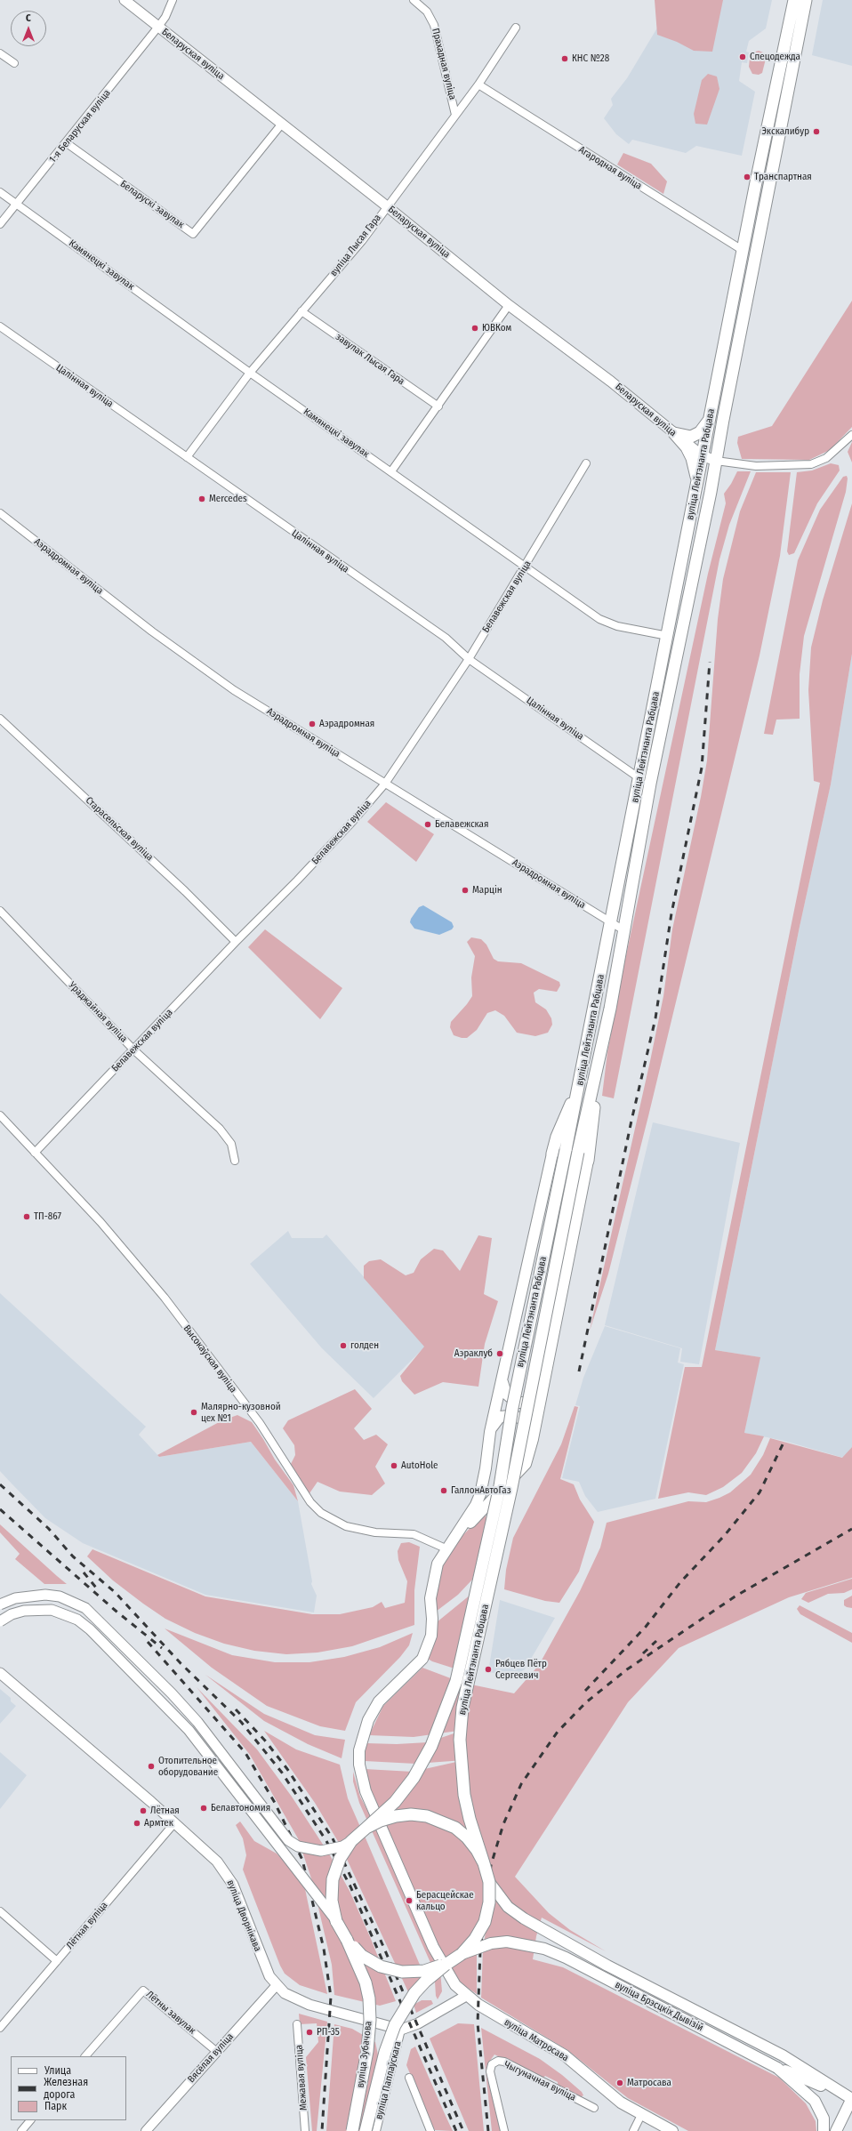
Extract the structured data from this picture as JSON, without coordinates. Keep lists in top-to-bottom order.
{
  "streets": {
    "highway": ["вуліца Лейтэнанта Рабцава", "вуліца Зубачова"],
    "main road": [
      "Беларуская вуліца",
      "вуліца Дворнікава",
      "вуліца Брэсцкіх Дывізій",
      "вуліца Матросава"
    ],
    "street": [
      "Прахадная вуліца",
      "1-я Беларуская вуліца",
      "Агародная вуліца",
      "Беларускі завулак",
      "вуліца Лысая Гара",
      "Камянецкі завулак",
      "завулак Лысая Гара",
      "Цалінная вуліца",
      "Аэрадромная вуліца",
      "Белавежская вуліца",
      "Старасельская вуліца",
      "Ураджайная вуліца",
      "Высокаўская вуліца",
      "Лётная вуліца",
      "Лётны завулак",
      "Вясёлая вуліца",
      "Межавая вуліца",
      "вуліца Паплаўскага",
      "Чыгуначная вуліца"
    ]
  },
  "crossings": [
    ["Беларуская вуліца", "1-я Беларуская вуліца"],
    ["Беларуская вуліца", "Беларускі завулак"],
    ["Беларуская вуліца", "вуліца Лысая Гара"],
    ["Беларуская вуліца", "вуліца Лейтэнанта Рабцава"],
    ["Прахадная вуліца", "вуліца Лысая Гара"],
    ["1-я Беларуская вуліца", "Беларускі завулак"],
    ["1-я Беларуская вуліца", "Камянецкі завулак"],
    ["Агародная вуліца", "вуліца Лысая Гара"],
    ["Агародная вуліца", "вуліца Лейтэнанта Рабцава"],
    ["вуліца Лысая Гара", "Камянецкі завулак"],
    ["вуліца Лысая Гара", "завулак Лысая Гара"],
    ["вуліца Лысая Гара", "Цалінная вуліца"],
    ["Камянецкі завулак", "вуліца Лейтэнанта Рабцава"],
    ["Камянецкі завулак", "Белавежская вуліца"],
    ["Цалінная вуліца", "вуліца Лейтэнанта Рабцава"],
    ["Цалінная вуліца", "Белавежская вуліца"],
    ["вуліца Лейтэнанта Рабцава", "Аэрадромная вуліца"],
    ["вуліца Лейтэнанта Рабцава", "Высокаўская вуліца"],
    ["вуліца Лейтэнанта Рабцава", "вуліца Матросава"],
    ["вуліца Лейтэнанта Рабцава", "вуліца Зубачова"],
    ["Аэрадромная вуліца", "Белавежская вуліца"],
    ["Белавежская вуліца", "Старасельская вуліца"],
    ["Белавежская вуліца", "Ураджайная вуліца"],
    ["Белавежская вуліца", "Высокаўская вуліца"],
    ["Высокаўская вуліца", "вуліца Матросава"],
    ["вуліца Дворнікава", "Лётная вуліца"],
    ["вуліца Дворнікава", "Вясёлая вуліца"],
    ["вуліца Дворнікава", "вуліца Паплаўскага"],
    ["Лётны завулак", "Вясёлая вуліца"]
  ],
  "places": [
    "Спецодежда",
    "КНС №28",
    "Экскалибур",
    "Транспартная",
    "ЮВКом",
    "Mercedes",
    "Аэрадромная",
    "Белавежская",
    "Марцін",
    "ТП-867",
    "голден",
    "Аэраклуб",
    "Малярно-кузовной цех №1",
    "AutoHole",
    "ГаллонАвтоГаз",
    "Рябцев Пётр Сергеевич",
    "Отопительное оборудование",
    "Белавтономия",
    "Лётная",
    "Армтек",
    "Берасцейскае кальцо",
    "РП-35",
    "Матросава"
  ],
  "legend": ["Улица", "Железная дорога", "Парк"],
  "north": "top"
}
